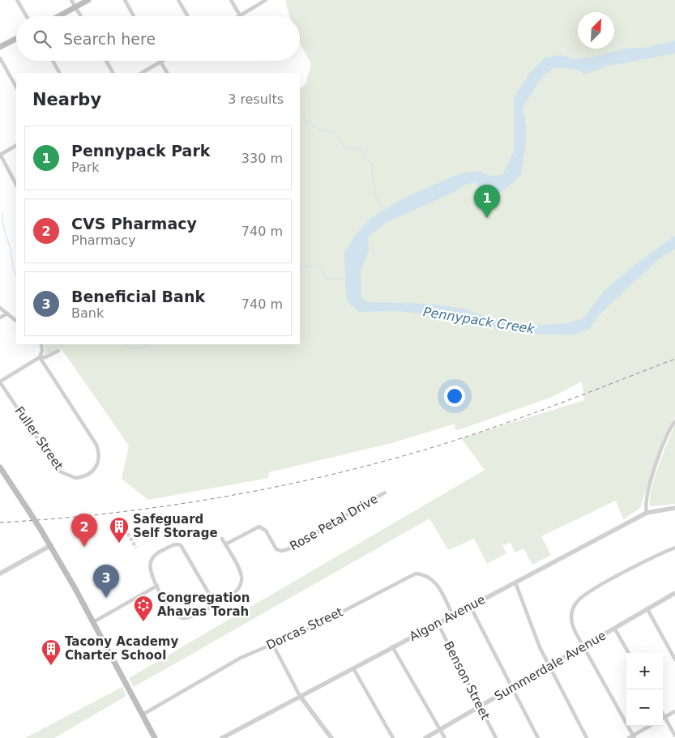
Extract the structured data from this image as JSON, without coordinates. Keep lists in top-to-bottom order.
{
  "streets": {
    "street": [
      "Fuller Street",
      "Rose Petal Drive",
      "Algon Avenue",
      "Dorcas Street",
      "Summerdale Avenue",
      "Benson Street"
    ]
  },
  "crossings": [
    ["Algon Avenue", "Dorcas Street"],
    ["Algon Avenue", "Benson Street"],
    ["Summerdale Avenue", "Benson Street"]
  ],
  "water": ["Pennypack Creek"],
  "places": {
    "building": ["Safeguard Self Storage", "Tacony Academy Charter School"],
    "synagogue": ["Congregation Ahavas Torah"]
  },
  "north": "top right",
  "page": {
    "search": "Search here",
    "heading": ["Nearby", "3 results"],
    "list": [
      {
        "mark": "1",
        "name": "Pennypack Park",
        "note": "Park",
        "value": "330 m"
      },
      {
        "mark": "2",
        "name": "CVS Pharmacy",
        "note": "Pharmacy",
        "value": "740 m"
      },
      {
        "mark": "3",
        "name": "Beneficial Bank",
        "note": "Bank",
        "value": "740 m"
      }
    ],
    "pins": ["1", "2", "3"],
    "map_buttons": ["+", "−"]
  }
}
